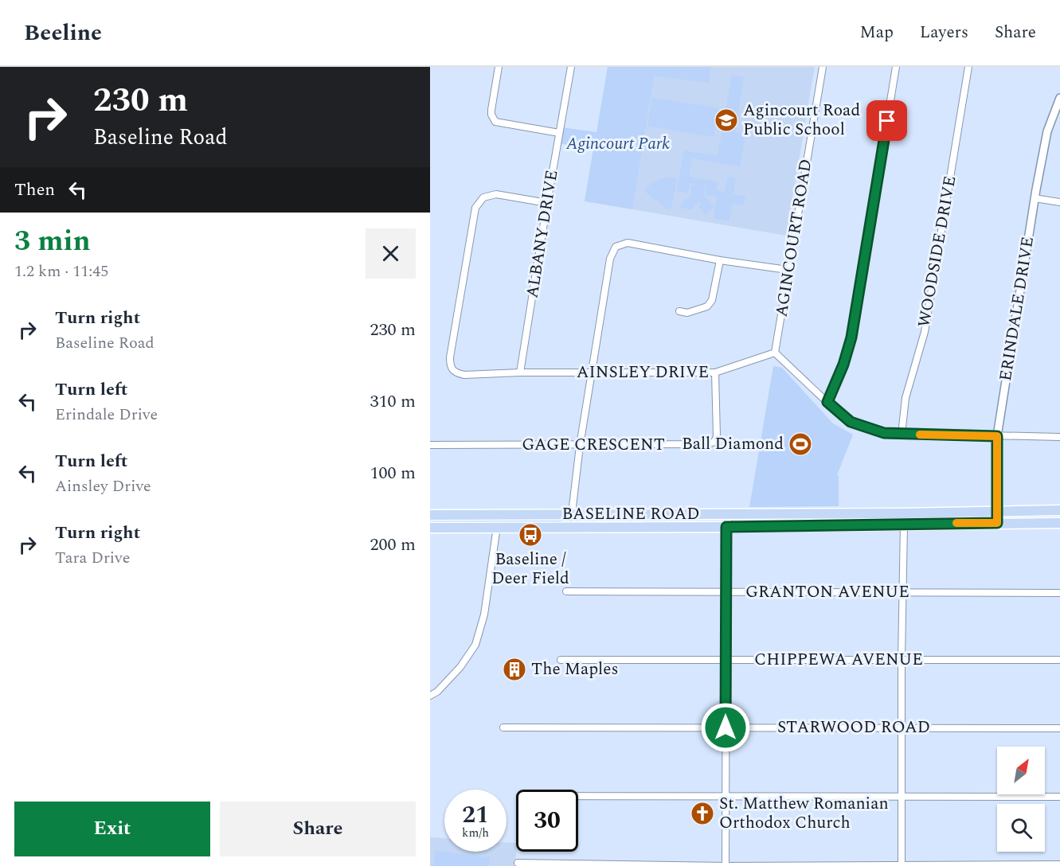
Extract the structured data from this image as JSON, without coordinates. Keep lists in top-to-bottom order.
{
  "streets": {
    "main road": ["BASELINE ROAD"],
    "street": [
      "ALBANY DRIVE",
      "AGINCOURT ROAD",
      "WOODSIDE DRIVE",
      "ERINDALE DRIVE",
      "AINSLEY DRIVE",
      "GAGE CRESCENT",
      "GRANTON AVENUE",
      "CHIPPEWA AVENUE",
      "STARWOOD ROAD"
    ]
  },
  "crossings": [
    ["ALBANY DRIVE", "AINSLEY DRIVE"],
    ["AGINCOURT ROAD", "AINSLEY DRIVE"],
    ["ERINDALE DRIVE", "BASELINE ROAD"],
    ["AINSLEY DRIVE", "GAGE CRESCENT"]
  ],
  "parks": ["Agincourt Park"],
  "places": {
    "school or university": ["Agincourt Road Public School"],
    "sports": ["Ball Diamond"],
    "bus stop": ["Baseline / Deer Field"],
    "building": ["The Maples"],
    "church": ["St. Matthew Romanian Orthodox Church"]
  },
  "north": "top right",
  "page": {
    "header": "Beeline",
    "nav": ["Map", "Layers", "Share"],
    "turn": ["230 m", "Baseline Road"],
    "then": "Then",
    "heading": ["3 min", "1.2 km · 11:45"],
    "list": [
      {
        "name": "Turn right",
        "note": "Baseline Road",
        "value": "230 m"
      },
      {
        "name": "Turn left",
        "note": "Erindale Drive",
        "value": "310 m"
      },
      {
        "name": "Turn left",
        "note": "Ainsley Drive",
        "value": "100 m"
      },
      {
        "name": "Turn right",
        "note": "Tara Drive",
        "value": "200 m"
      }
    ],
    "speed": "21 km/h",
    "limit": "30",
    "buttons": ["Exit", "Share"]
  }
}
